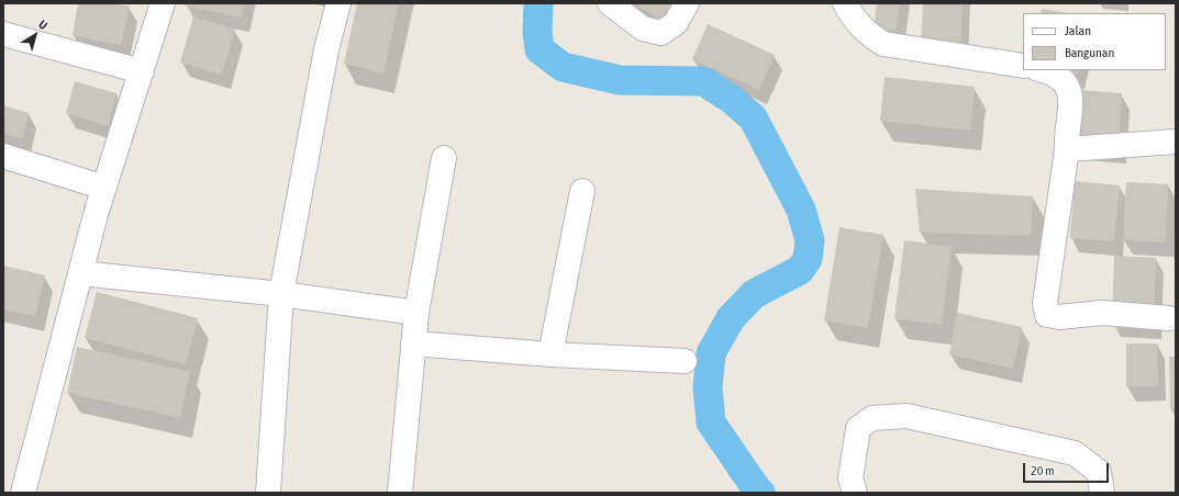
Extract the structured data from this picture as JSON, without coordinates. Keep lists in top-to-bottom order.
{
  "legend": ["Jalan", "Bangunan"],
  "scale_bar": "20 m",
  "north": "top right"
}
